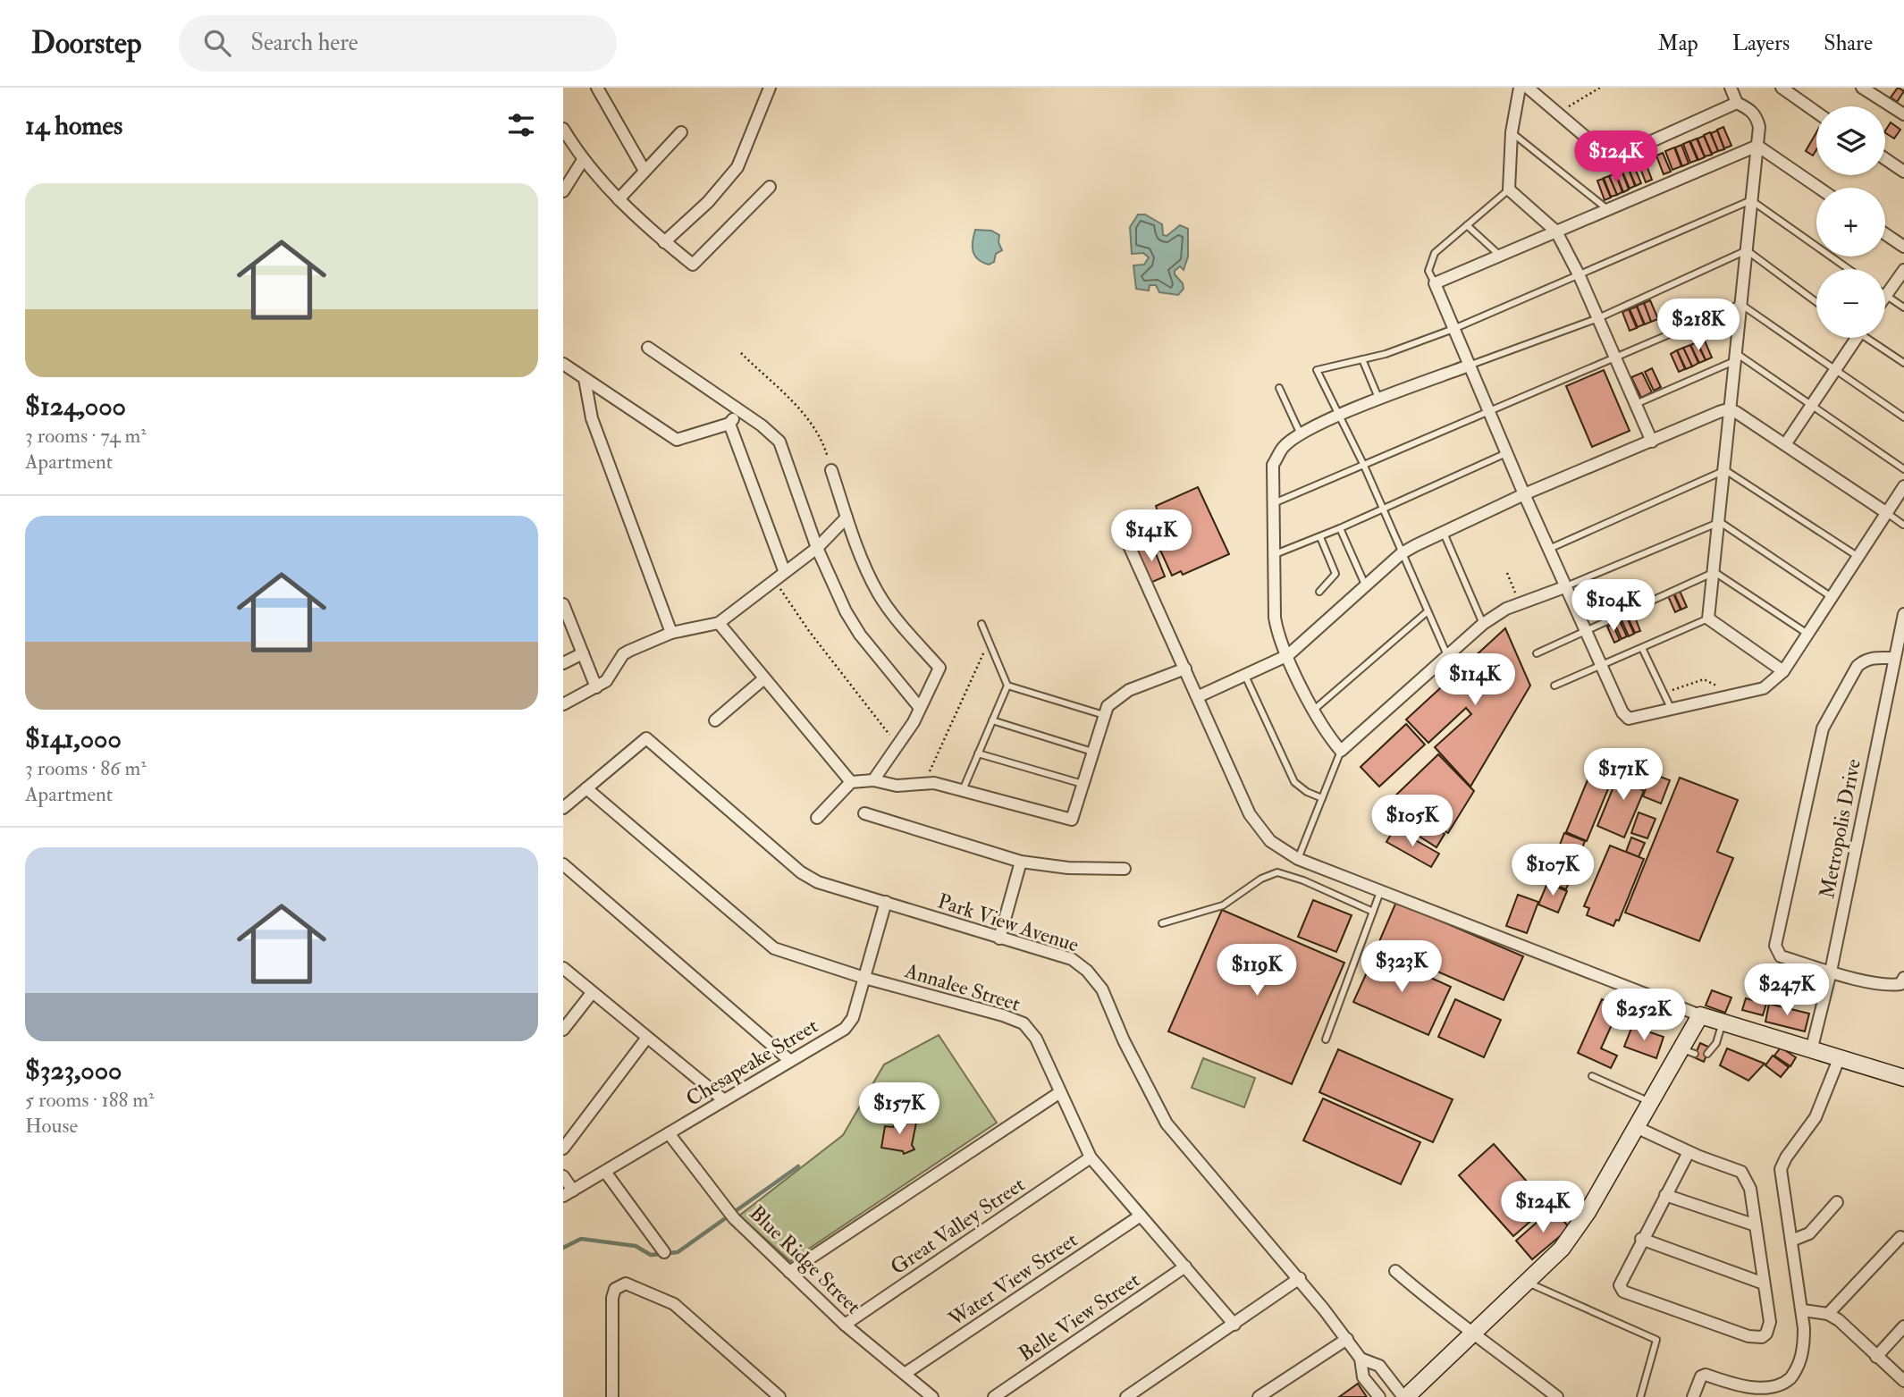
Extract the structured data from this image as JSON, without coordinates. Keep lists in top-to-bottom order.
{
  "streets": {
    "street": [
      "Metropolis Drive",
      "Park View Avenue",
      "Annalee Street",
      "Chesapeake Street",
      "Great Valley Street",
      "Blue Ridge Street",
      "Water View Street",
      "Belle View Street"
    ]
  },
  "crossings": [
    ["Park View Avenue", "Annalee Street"],
    ["Park View Avenue", "Chesapeake Street"],
    ["Annalee Street", "Chesapeake Street"],
    ["Annalee Street", "Great Valley Street"],
    ["Annalee Street", "Water View Street"],
    ["Annalee Street", "Belle View Street"],
    ["Chesapeake Street", "Blue Ridge Street"],
    ["Great Valley Street", "Blue Ridge Street"],
    ["Blue Ridge Street", "Water View Street"]
  ],
  "page": {
    "header": "Doorstep",
    "search": "Search here",
    "nav": ["Map", "Layers", "Share"],
    "heading": "14 homes",
    "map_buttons": ["+", "−"],
    "price": [
      "$124K",
      "$218K",
      "$141K",
      "$104K",
      "$114K",
      "$171K",
      "$105K",
      "$107K",
      "$323K",
      "$119K",
      "$247K",
      "$252K",
      "$157K",
      "$124K"
    ],
    "list": [
      {
        "name": "$124,000",
        "note": "3 rooms · 74 m² · Apartment"
      },
      {
        "name": "$141,000",
        "note": "3 rooms · 86 m² · Apartment"
      },
      {
        "name": "$323,000",
        "note": "5 rooms · 188 m² · House"
      }
    ]
  }
}
